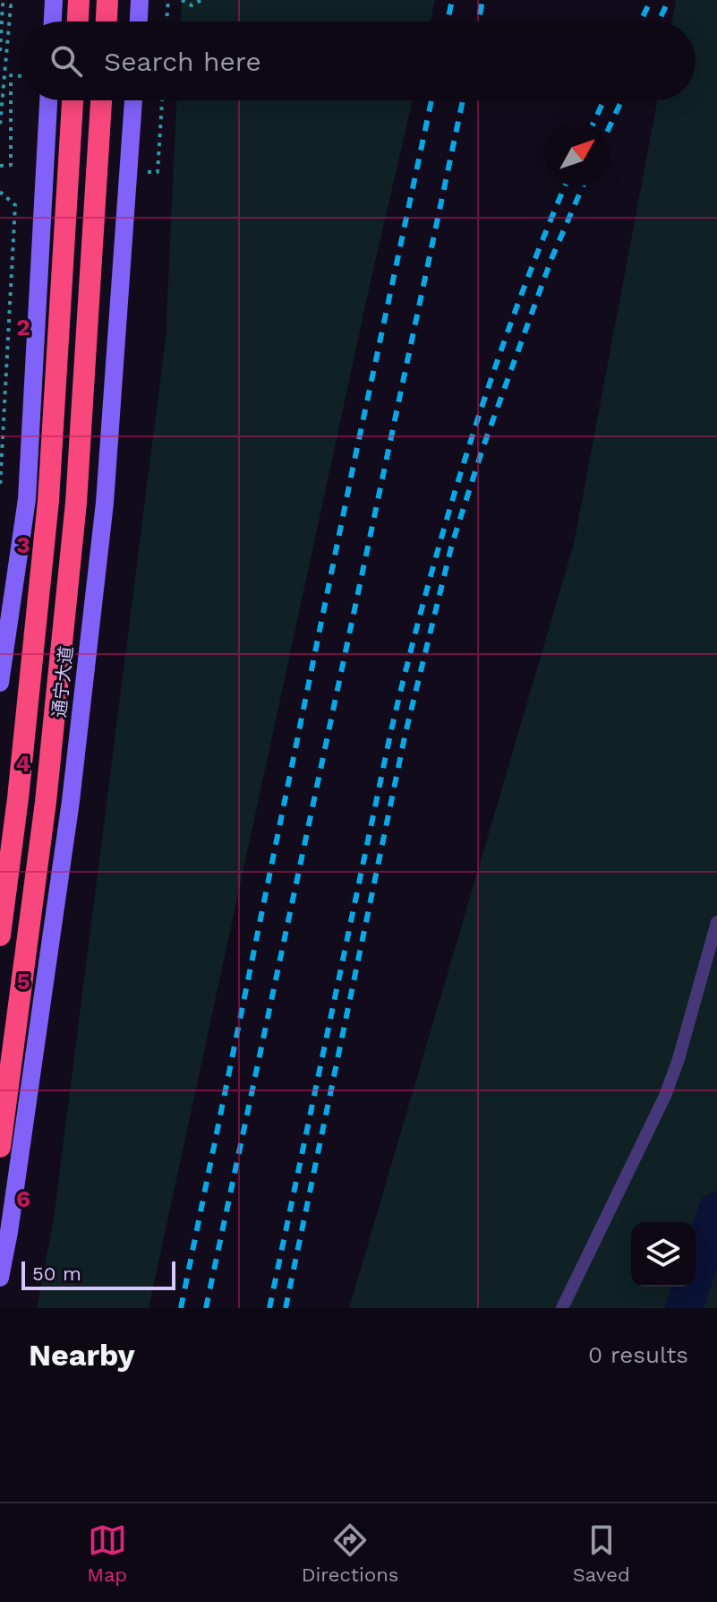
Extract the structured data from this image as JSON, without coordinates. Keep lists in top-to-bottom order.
{
  "streets": {
    "highway": ["通宁大道"]
  },
  "scale_bar": "50 m",
  "north": "top right",
  "page": {
    "search": "Search here",
    "scale": "50 m",
    "heading": ["Nearby", "0 results"],
    "nav": ["Map", "Directions", "Saved"]
  },
  "grid": {
    "rows": [
      "2",
      "3",
      "4",
      "5",
      "6"
    ]
  }
}
